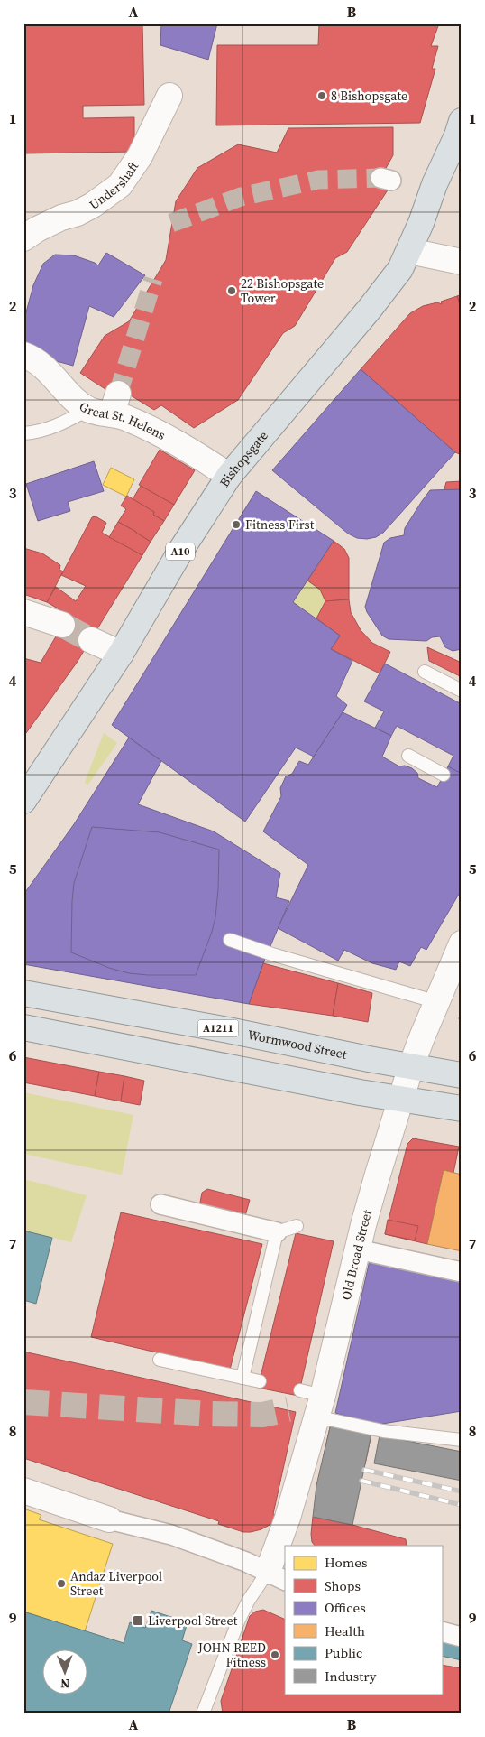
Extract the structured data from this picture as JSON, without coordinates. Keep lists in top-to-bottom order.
{
  "streets": {
    "main road": [
      "Bishopsgate",
      "A10",
      "A1211",
      "Wormwood Street"
    ],
    "street": ["Undershaft", "Great St. Helens", "Old Broad Street"]
  },
  "crossings": [
    ["Great St. Helens", "Bishopsgate"],
    ["A1211", "Wormwood Street"],
    ["A1211", "Old Broad Street"],
    ["Wormwood Street", "Old Broad Street"]
  ],
  "places": {
    "other": [
      "8 Bishopsgate",
      "22 Bishopsgate Tower",
      "Fitness First",
      "Andaz Liverpool Street",
      "JOHN REED Fitness"
    ],
    "transit": ["Liverpool Street"]
  },
  "legend": [
    "Homes",
    "Shops",
    "Offices",
    "Health",
    "Public",
    "Industry"
  ],
  "north": "bottom",
  "grid": {
    "columns": ["A", "B"],
    "rows": [
      "1",
      "2",
      "3",
      "4",
      "5",
      "6",
      "7",
      "8",
      "9"
    ]
  }
}
